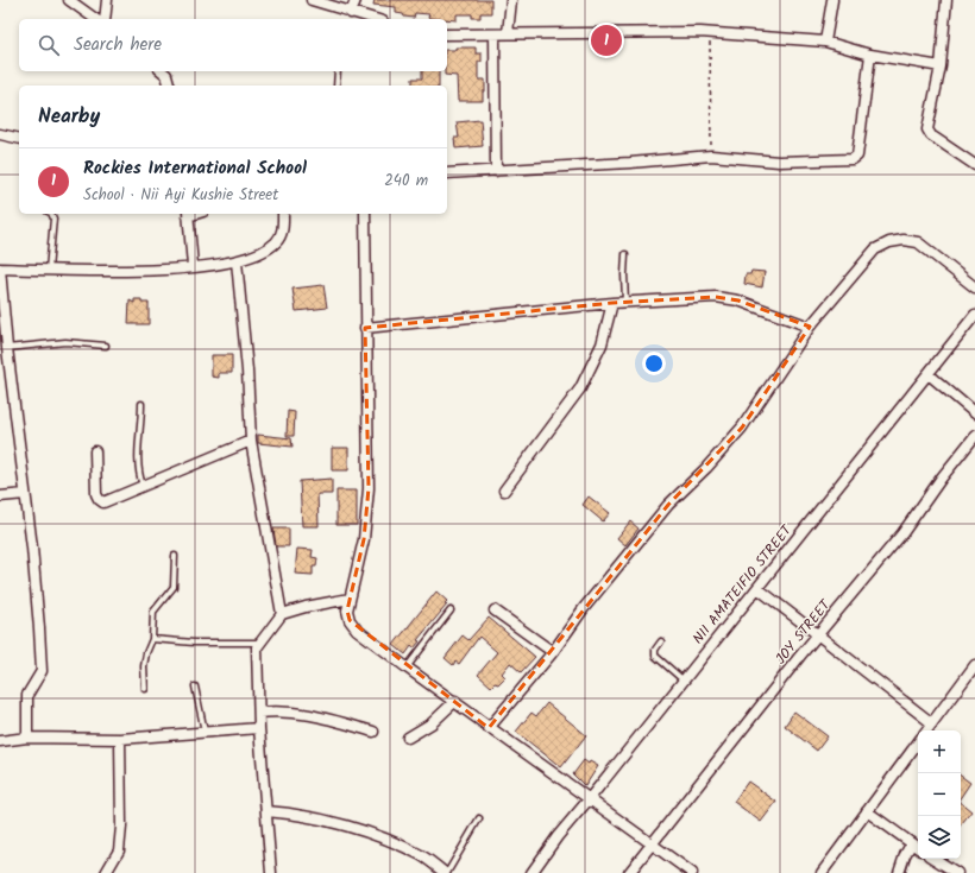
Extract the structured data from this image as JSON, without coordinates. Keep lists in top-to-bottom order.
{
  "streets": {
    "street": ["NII AMATEIFIO STREET", "JOY STREET"]
  },
  "page": {
    "search": "Search here",
    "pins": "1",
    "heading": "Nearby",
    "list": [
      {
        "mark": "1",
        "name": "Rockies International School",
        "note": "School · Nii Ayi Kushie Street",
        "value": "240 m"
      }
    ],
    "map_buttons": ["+", "−"]
  }
}
